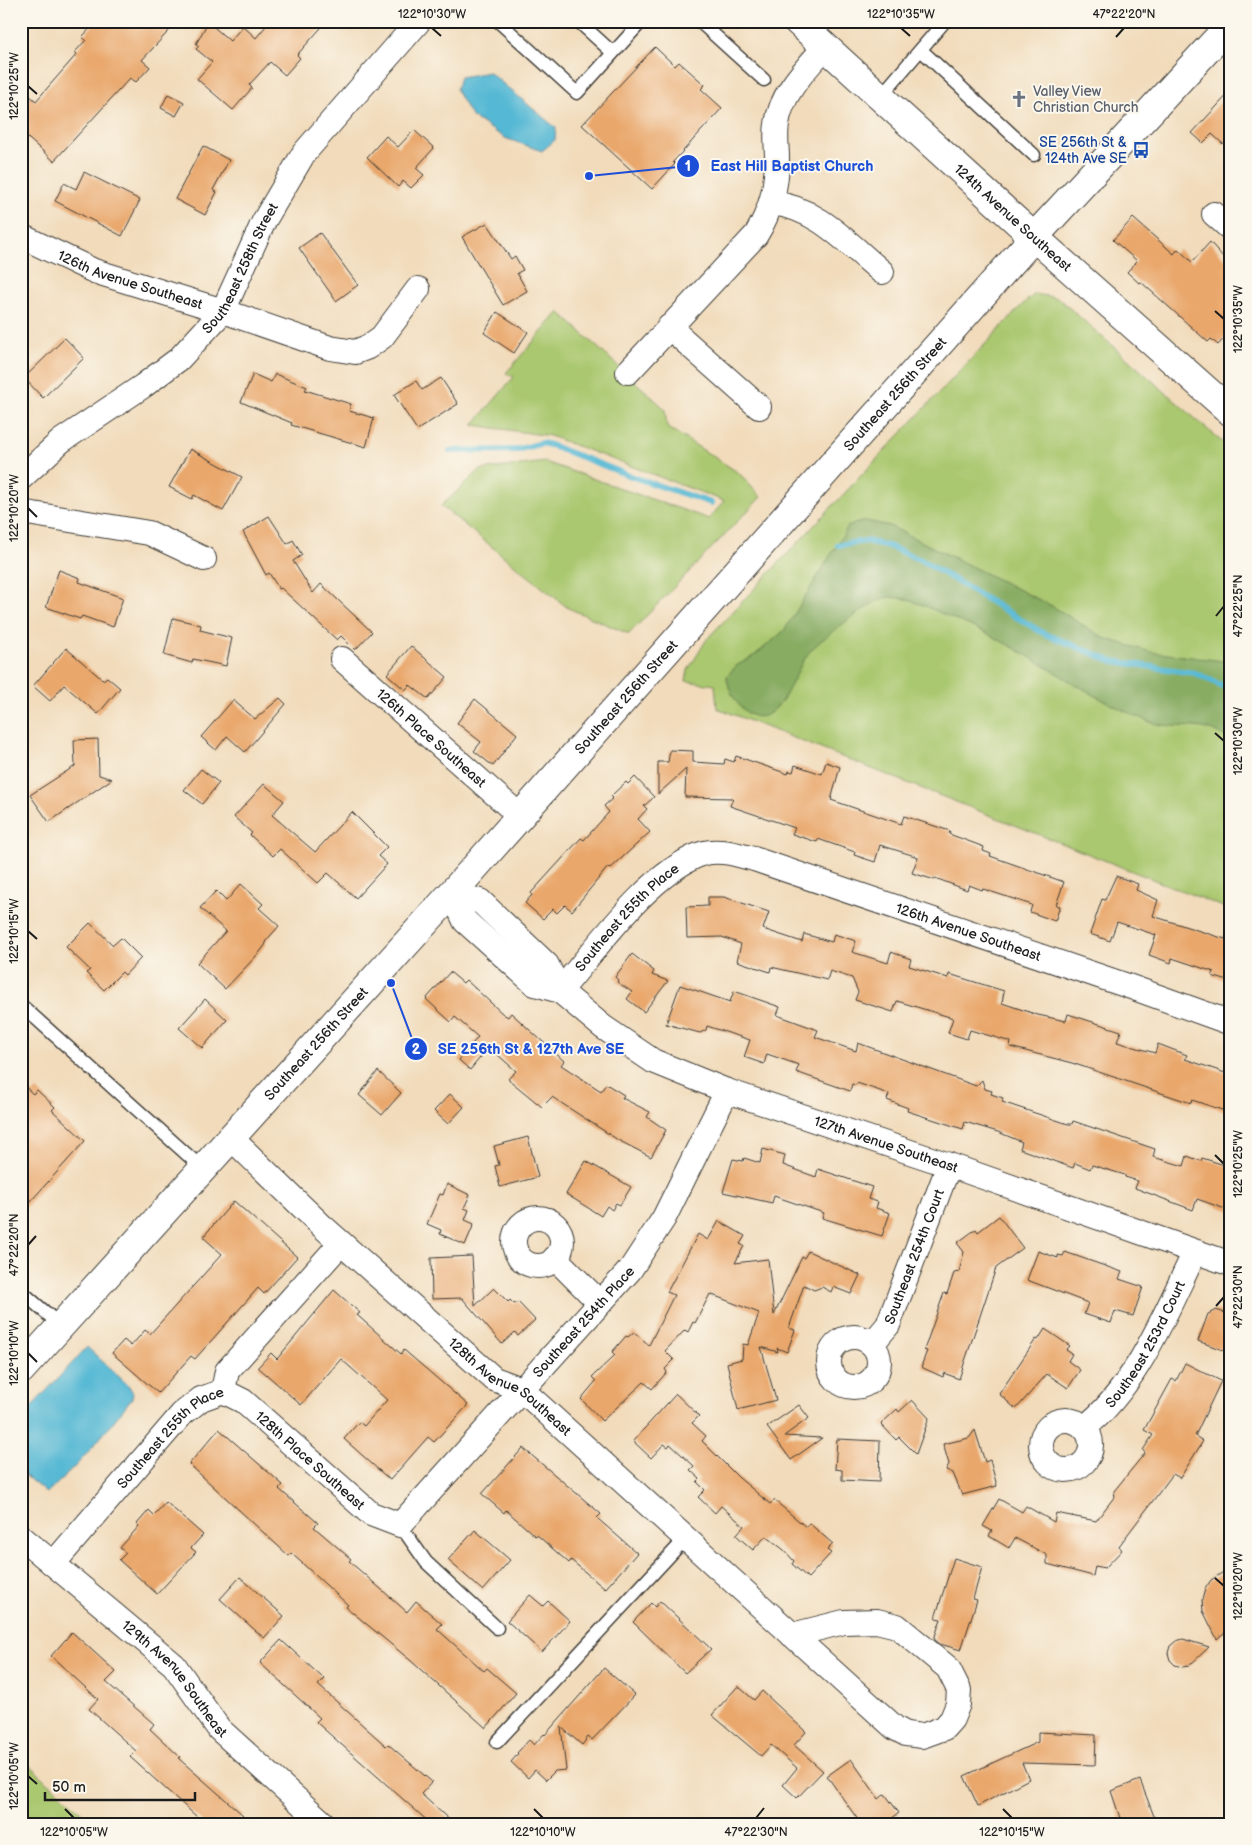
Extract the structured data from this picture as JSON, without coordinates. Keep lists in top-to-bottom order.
{
  "streets": {
    "main road": ["124th Avenue Southeast", "Southeast 256th Street"],
    "street": [
      "Southeast 258th Street",
      "126th Avenue Southeast",
      "126th Place Southeast",
      "Southeast 255th Place",
      "127th Avenue Southeast",
      "Southeast 254th Court",
      "Southeast 254th Place",
      "Southeast 253rd Court",
      "128th Avenue Southeast",
      "128th Place Southeast",
      "129th Avenue Southeast"
    ]
  },
  "crossings": [
    ["124th Avenue Southeast", "Southeast 256th Street"],
    ["Southeast 258th Street", "126th Avenue Southeast"],
    ["126th Avenue Southeast", "Southeast 255th Place"],
    ["Southeast 256th Street", "126th Place Southeast"],
    ["Southeast 256th Street", "127th Avenue Southeast"],
    ["Southeast 256th Street", "128th Avenue Southeast"],
    ["Southeast 255th Place", "127th Avenue Southeast"],
    ["Southeast 255th Place", "128th Avenue Southeast"],
    ["Southeast 255th Place", "128th Place Southeast"],
    ["Southeast 255th Place", "129th Avenue Southeast"],
    ["127th Avenue Southeast", "Southeast 254th Court"],
    ["127th Avenue Southeast", "Southeast 254th Place"],
    ["127th Avenue Southeast", "Southeast 253rd Court"],
    ["Southeast 254th Place", "128th Avenue Southeast"],
    ["Southeast 254th Place", "128th Place Southeast"]
  ],
  "places": {
    "church": ["Valley View Christian Church"],
    "bus stop": ["SE 256th St & 124th Ave SE"],
    "other": ["East Hill Baptist Church", "SE 256th St & 127th Ave SE"]
  },
  "scale_bar": "50 m",
  "coordinates": [
    "122°10'30\"W",
    "122°10'35\"W",
    "47°22'20\"N",
    "122°10'25\"W",
    "122°10'20\"W",
    "47°22'25\"N",
    "122°10'15\"W",
    "47°22'30\"N",
    "122°10'10\"W",
    "122°10'05\"W"
  ]
}
